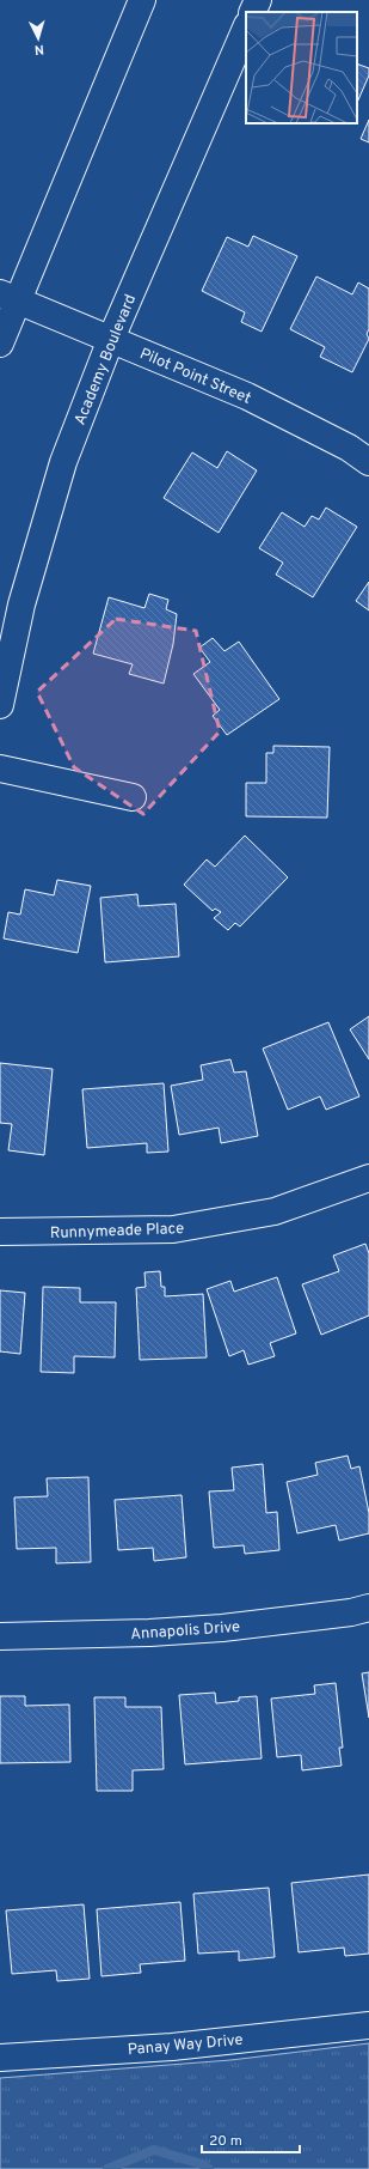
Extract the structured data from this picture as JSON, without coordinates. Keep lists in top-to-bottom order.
{
  "streets": {
    "street": [
      "Academy Boulevard",
      "Pilot Point Street",
      "Runnymeade Place",
      "Annapolis Drive",
      "Panay Way Drive"
    ]
  },
  "crossings": [
    ["Academy Boulevard", "Pilot Point Street"]
  ],
  "scale_bar": "20 m",
  "north": "bottom"
}
